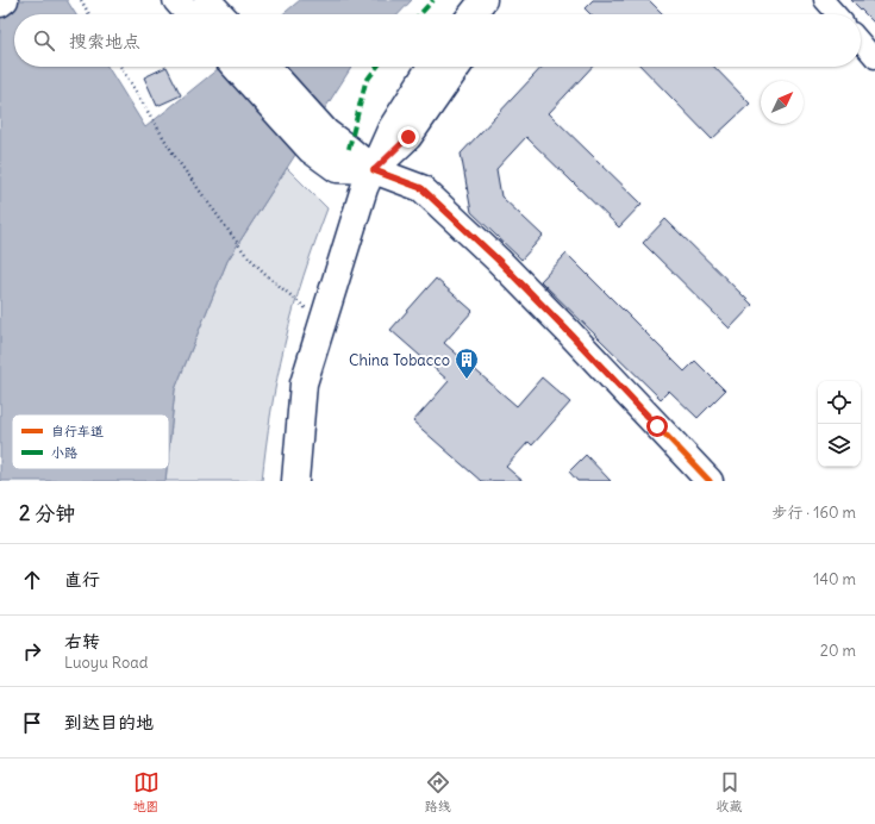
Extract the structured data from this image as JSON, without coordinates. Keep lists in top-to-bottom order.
{
  "places": {
    "building": ["China Tobacco"]
  },
  "legend": ["自行车道", "小路"],
  "north": "top right",
  "page": {
    "search": "搜索地点",
    "heading": ["2 分钟", "步行 · 160 m"],
    "list": [
      ["直行", "140 m"],
      ["右转", "Luoyu Road", "20 m"],
      "到达目的地"
    ],
    "nav": ["地图", "路线", "收藏"]
  }
}
